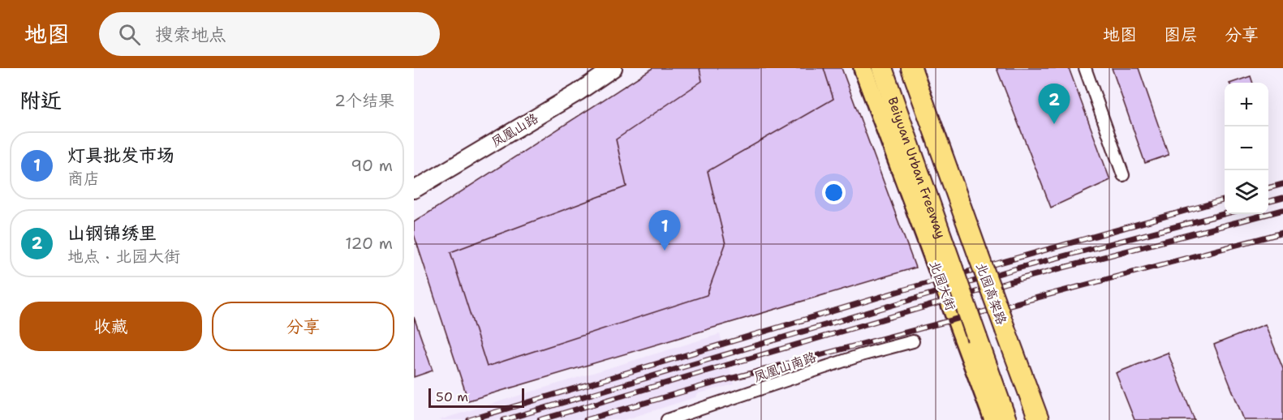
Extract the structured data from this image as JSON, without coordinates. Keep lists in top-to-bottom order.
{
  "streets": {
    "highway": ["Beiyuan Urban Freeway"],
    "main road": ["凤凰山路", "北园大街"],
    "street": ["凤凰山南路"]
  },
  "scale_bar": "50 m",
  "page": {
    "header": "地图",
    "search": "搜索地点",
    "nav": ["地图", "图层", "分享"],
    "heading": ["附近", "2个结果"],
    "map_buttons": ["+", "−"],
    "pins": ["2", "1"],
    "list": [
      {
        "mark": "1",
        "name": "灯具批发市场",
        "note": "商店",
        "value": "90 m"
      },
      {
        "mark": "2",
        "name": "山钢锦绣里",
        "note": "地点 · 北园大街",
        "value": "120 m"
      }
    ],
    "buttons": ["收藏", "分享"],
    "scale": "50 m"
  }
}
